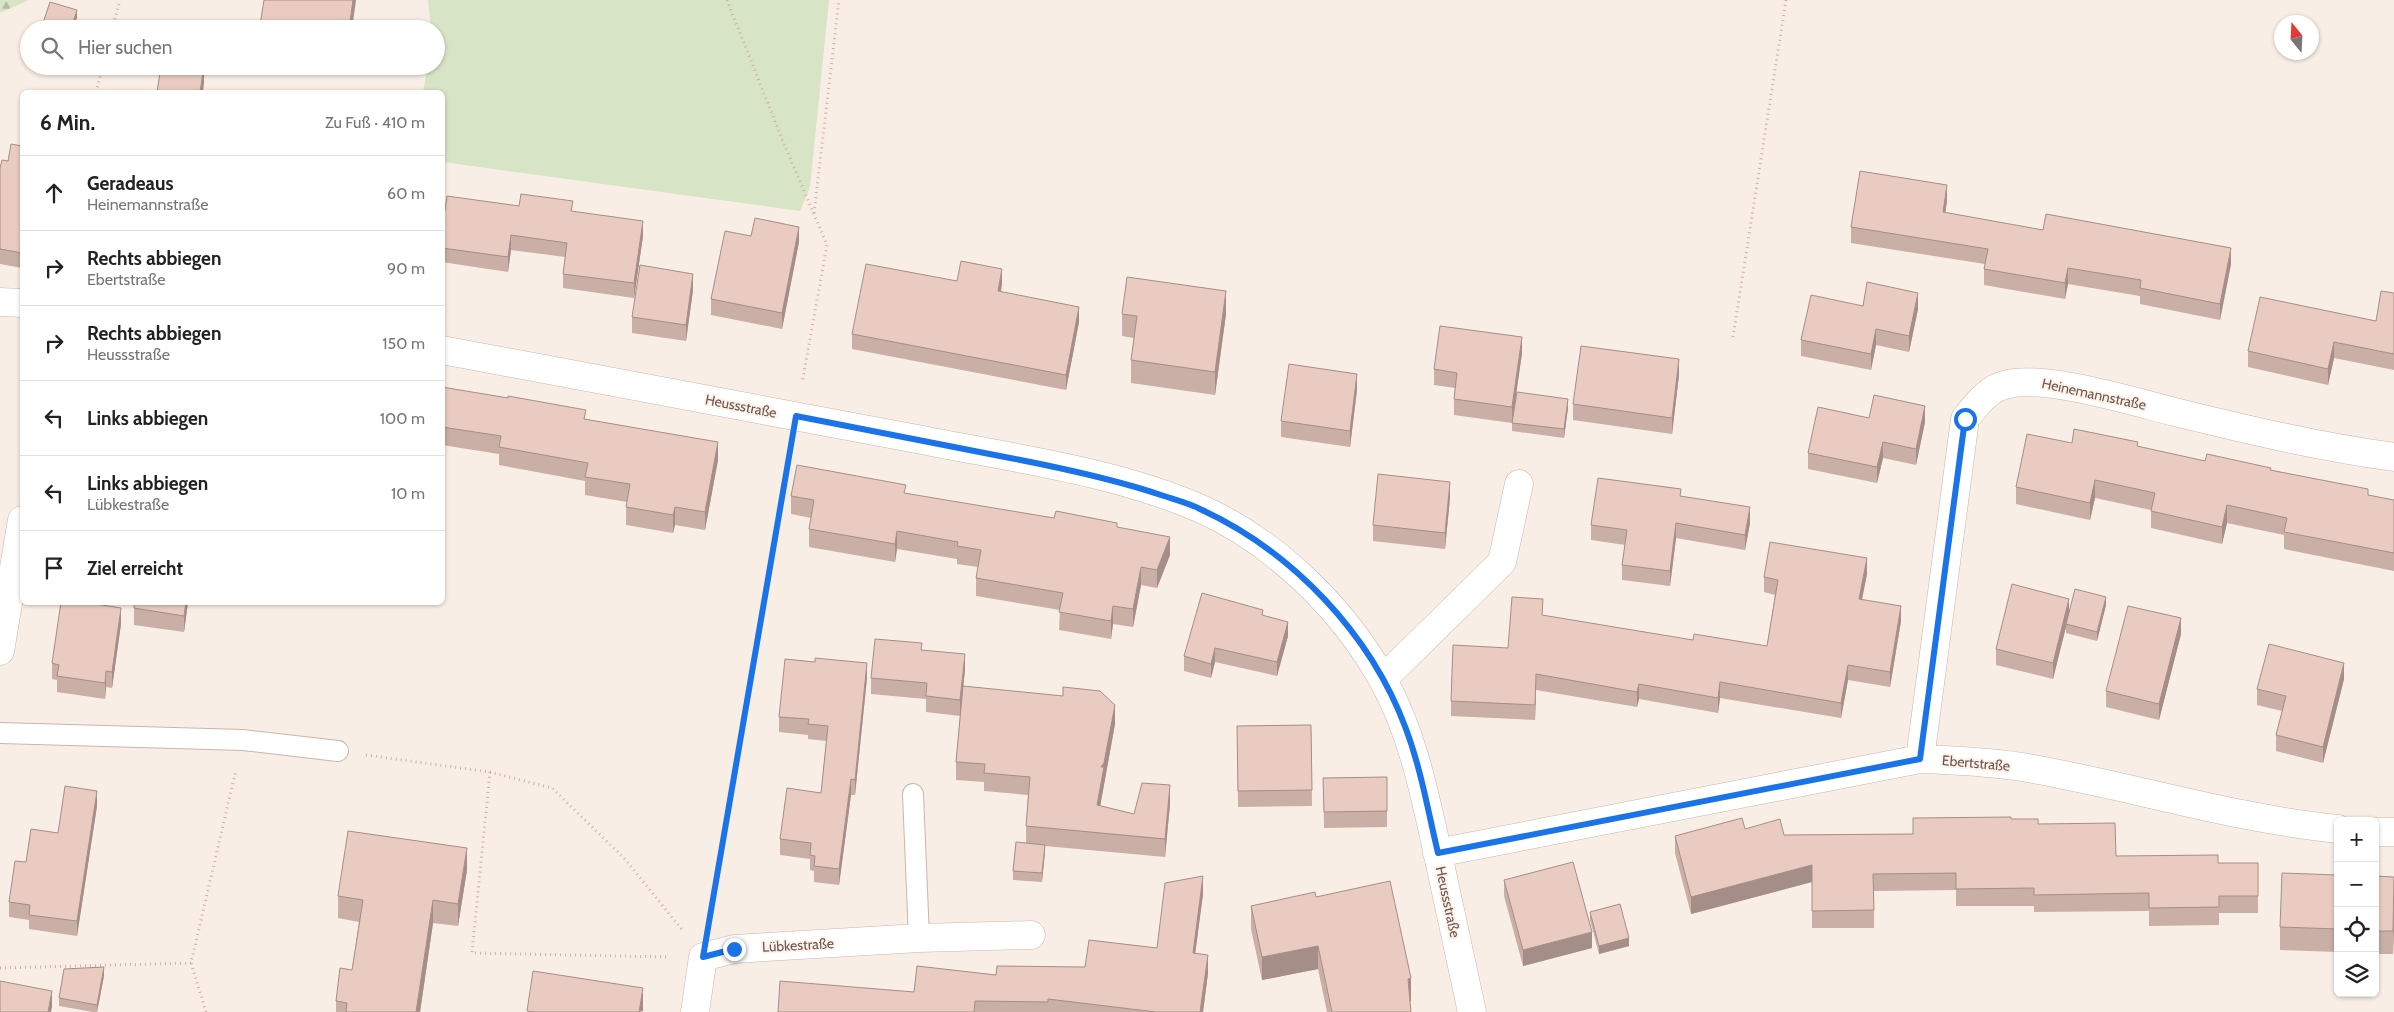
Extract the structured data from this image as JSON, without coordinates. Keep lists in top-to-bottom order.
{
  "streets": {
    "street": [
      "Heinemannstraße",
      "Heussstraße",
      "Ebertstraße",
      "Lübkestraße"
    ]
  },
  "crossings": [
    ["Heinemannstraße", "Ebertstraße"],
    ["Heussstraße", "Ebertstraße"]
  ],
  "north": "top",
  "page": {
    "search": "Hier suchen",
    "heading": ["6 Min.", "Zu Fuß · 410 m"],
    "list": [
      ["Geradeaus", "Heinemannstraße", "60 m"],
      ["Rechts abbiegen", "Ebertstraße", "90 m"],
      ["Rechts abbiegen", "Heussstraße", "150 m"],
      ["Links abbiegen", "100 m"],
      ["Links abbiegen", "Lübkestraße", "10 m"],
      "Ziel erreicht"
    ],
    "map_buttons": ["+", "−"]
  }
}
